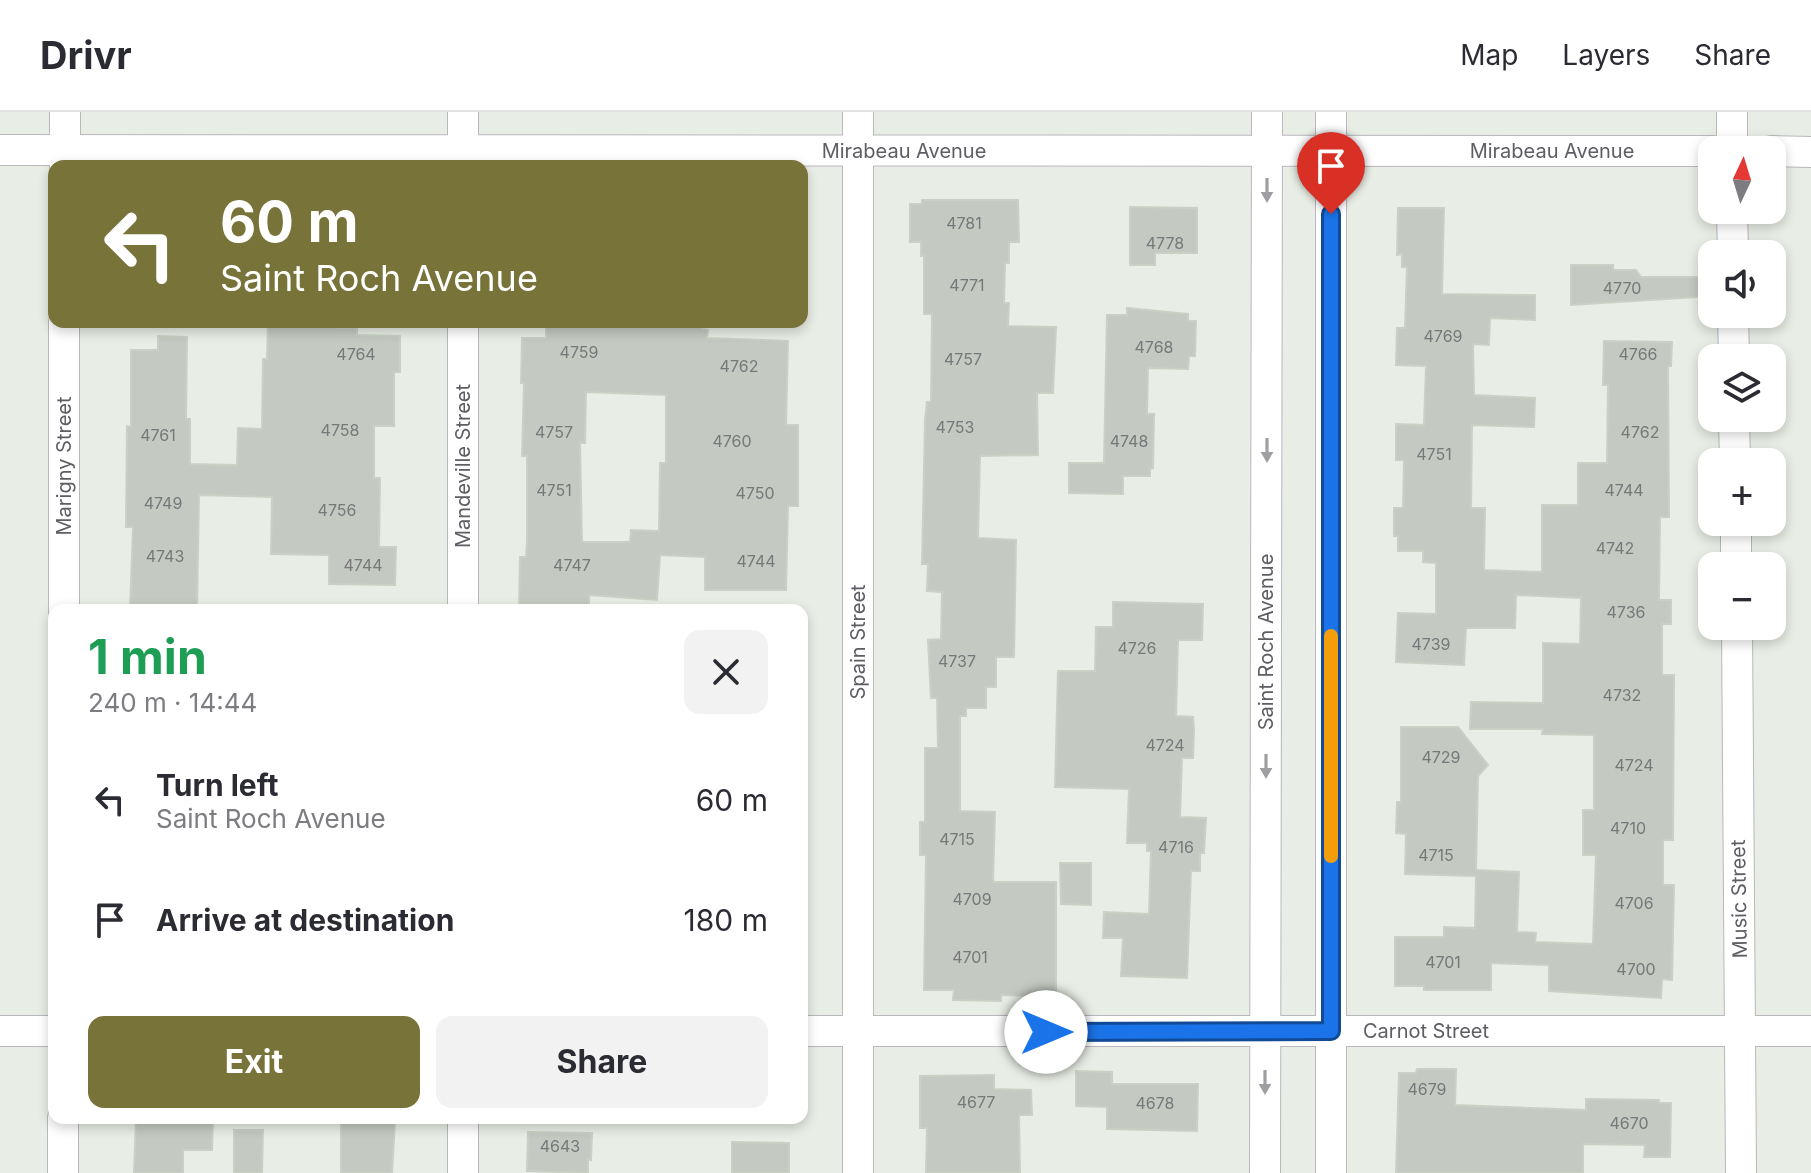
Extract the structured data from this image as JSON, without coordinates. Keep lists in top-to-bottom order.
{
  "streets": {
    "street": [
      "Mirabeau Avenue",
      "Marigny Street",
      "Mandeville Street",
      "Spain Street",
      "Saint Roch Avenue",
      "Music Street",
      "Carnot Street"
    ]
  },
  "crossings": [
    ["Mirabeau Avenue", "Spain Street"],
    ["Mirabeau Avenue", "Saint Roch Avenue"],
    ["Spain Street", "Carnot Street"],
    ["Saint Roch Avenue", "Carnot Street"],
    ["Music Street", "Carnot Street"]
  ],
  "house_numbers": [
    "4781",
    "4778",
    "4771",
    "4770",
    "4769",
    "4768",
    "4759",
    "4764",
    "4766",
    "4757",
    "4762",
    "4753",
    "4758",
    "4757",
    "4762",
    "4761",
    "4760",
    "4748",
    "4751",
    "4751",
    "4744",
    "4750",
    "4749",
    "4756",
    "4742",
    "4743",
    "4744",
    "4744",
    "4747",
    "4736",
    "4739",
    "4726",
    "4737",
    "4732",
    "4724",
    "4729",
    "4724",
    "4710",
    "4715",
    "4716",
    "4715",
    "4709",
    "4706",
    "4701",
    "4701",
    "4700",
    "4679",
    "4677",
    "4678",
    "4670",
    "4643"
  ],
  "north": "top",
  "page": {
    "header": "Drivr",
    "nav": ["Map", "Layers", "Share"],
    "map_buttons": ["+", "−"],
    "turn": ["60 m", "Saint Roch Avenue"],
    "heading": ["1 min", "240 m · 14:44"],
    "list": [
      {
        "name": "Turn left",
        "note": "Saint Roch Avenue",
        "value": "60 m"
      },
      {
        "name": "Arrive at destination",
        "value": "180 m"
      }
    ],
    "buttons": ["Exit", "Share"]
  }
}
